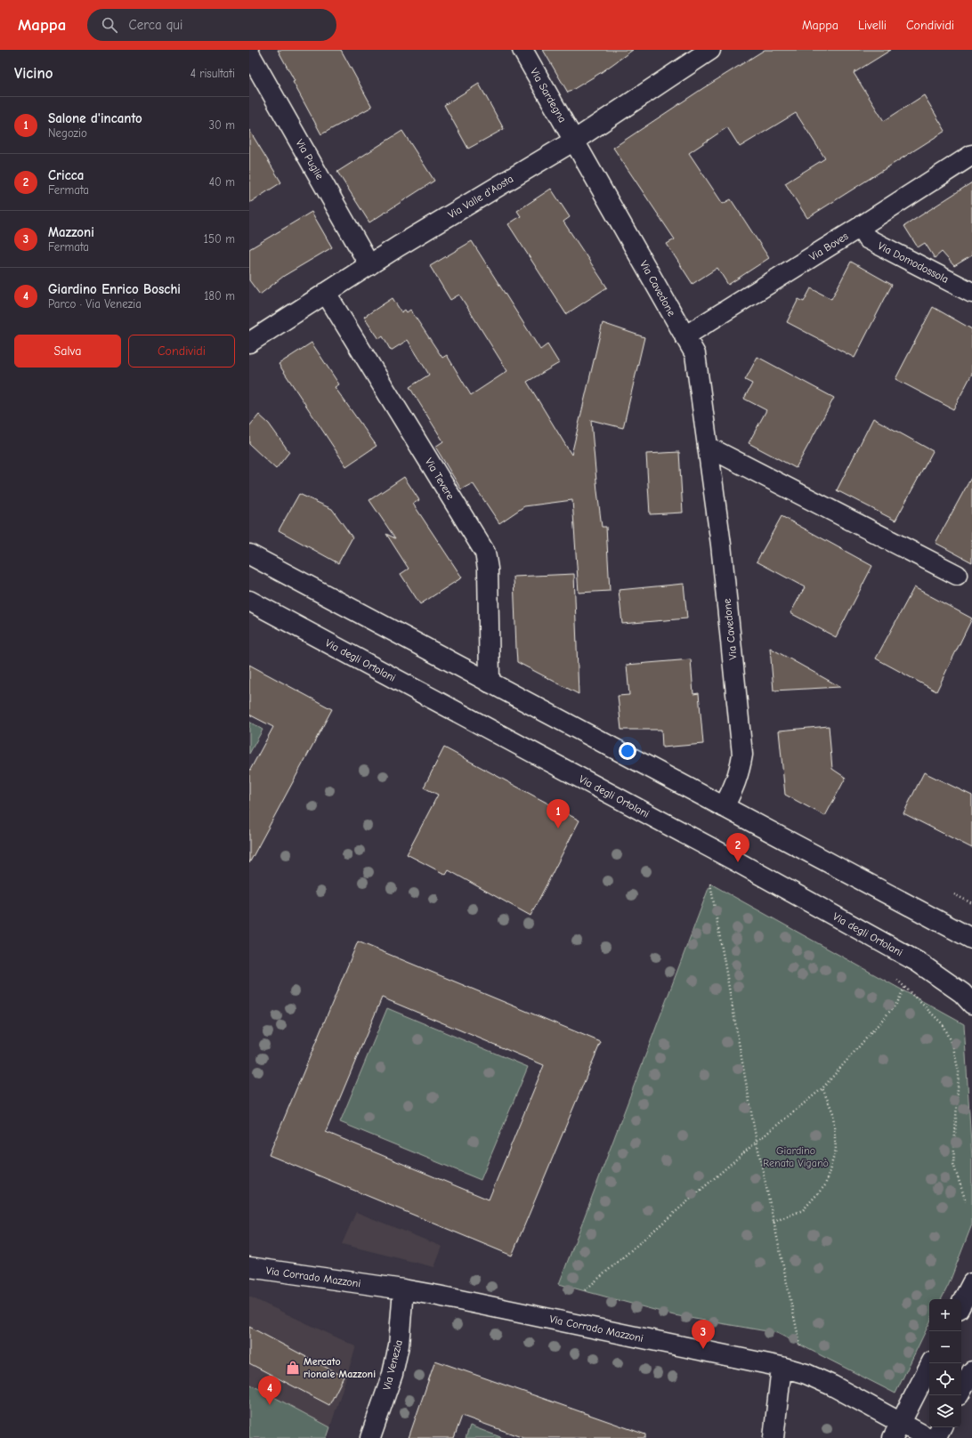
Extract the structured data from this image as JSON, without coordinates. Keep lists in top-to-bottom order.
{
  "streets": {
    "street": [
      "Via Sardegna",
      "Via Puglie",
      "Via Valle d'Aosta",
      "Via Boves",
      "Via Domodossola",
      "Via Cavedone",
      "Via Tevere",
      "Via degli Ortolani",
      "Via Corrado Mazzoni",
      "Via Venezia"
    ]
  },
  "crossings": [
    ["Via Sardegna", "Via Valle d'Aosta"],
    ["Via Sardegna", "Via Cavedone"],
    ["Via Puglie", "Via Valle d'Aosta"],
    ["Via Valle d'Aosta", "Via Cavedone"],
    ["Via Valle d'Aosta", "Via Tevere"],
    ["Via Boves", "Via Domodossola"],
    ["Via Boves", "Via Cavedone"],
    ["Via Corrado Mazzoni", "Via Venezia"]
  ],
  "parks": ["Giardino Renata Viganò"],
  "places": {
    "shop": ["Mercato rionale Mazzoni"]
  },
  "page": {
    "header": "Mappa",
    "search": "Cerca qui",
    "nav": ["Mappa", "Livelli", "Condividi"],
    "heading": ["Vicino", "4 risultati"],
    "list": [
      {
        "mark": "1",
        "name": "Salone d'incanto",
        "note": "Negozio",
        "value": "30 m"
      },
      {
        "mark": "2",
        "name": "Cricca",
        "note": "Fermata",
        "value": "40 m"
      },
      {
        "mark": "3",
        "name": "Mazzoni",
        "note": "Fermata",
        "value": "150 m"
      },
      {
        "mark": "4",
        "name": "Giardino Enrico Boschi",
        "note": "Parco · Via Venezia",
        "value": "180 m"
      }
    ],
    "buttons": ["Salva", "Condividi"],
    "pins": [
      "1",
      "2",
      "3",
      "4"
    ],
    "map_buttons": ["+", "−"]
  }
}
